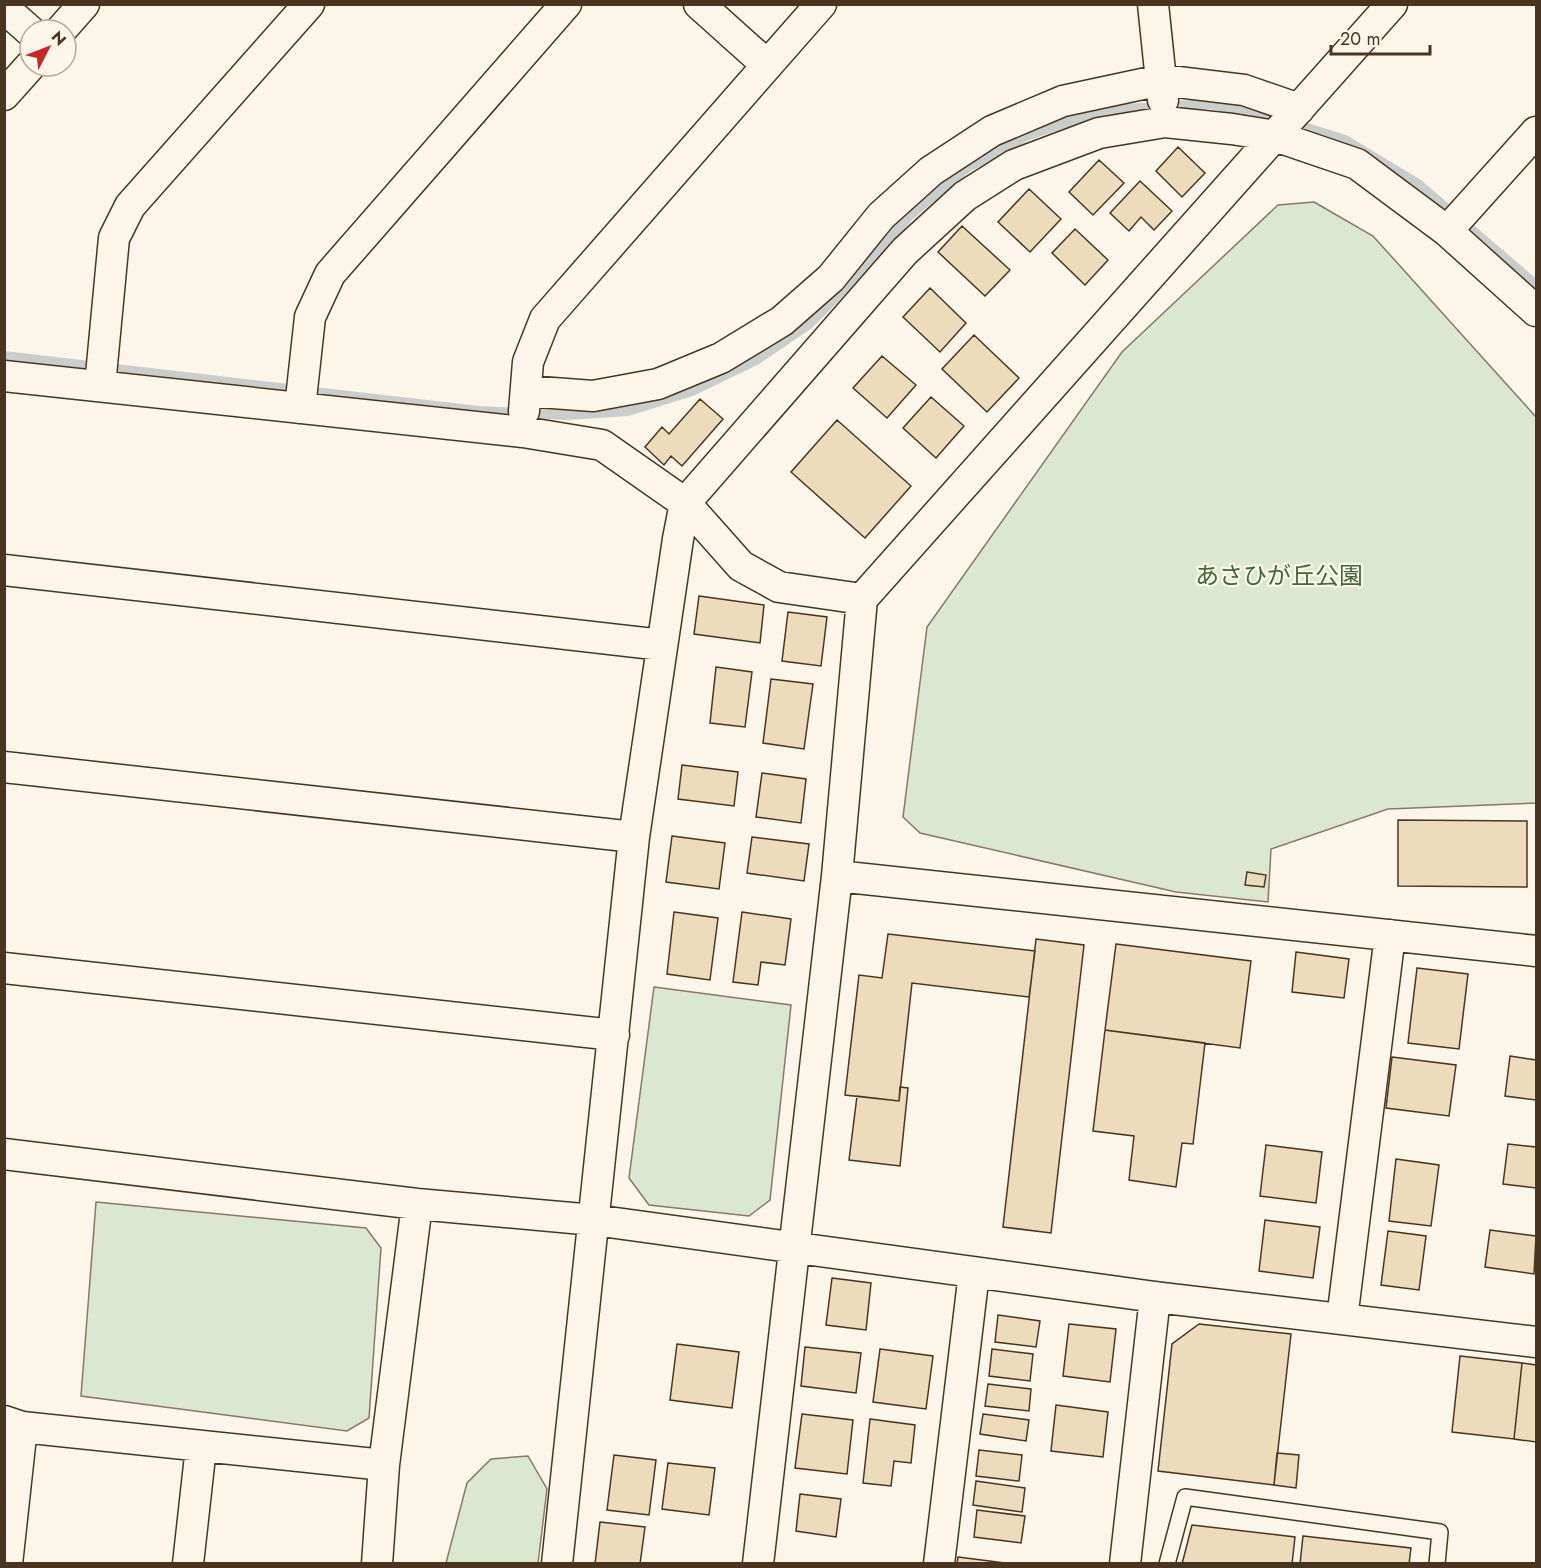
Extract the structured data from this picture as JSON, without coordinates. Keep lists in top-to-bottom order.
{
  "parks": ["あさひが丘公園"],
  "scale_bar": "20 m",
  "north": "top right"
}
